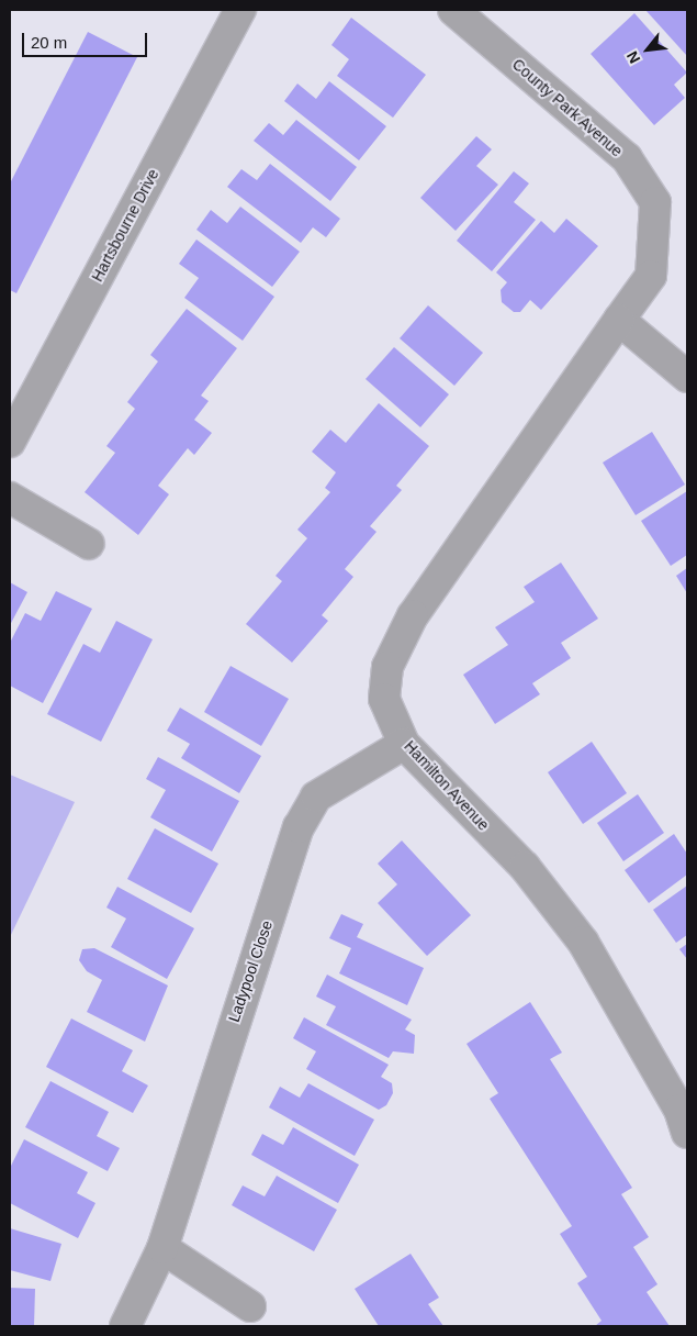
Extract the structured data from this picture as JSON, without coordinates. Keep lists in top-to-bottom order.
{
  "streets": {
    "street": [
      "County Park Avenue",
      "Hartsbourne Drive",
      "Hamilton Avenue",
      "Ladypool Close"
    ]
  },
  "crossings": [
    ["County Park Avenue", "Hamilton Avenue"],
    ["Hamilton Avenue", "Ladypool Close"]
  ],
  "scale_bar": "20 m",
  "north": "bottom left"
}
